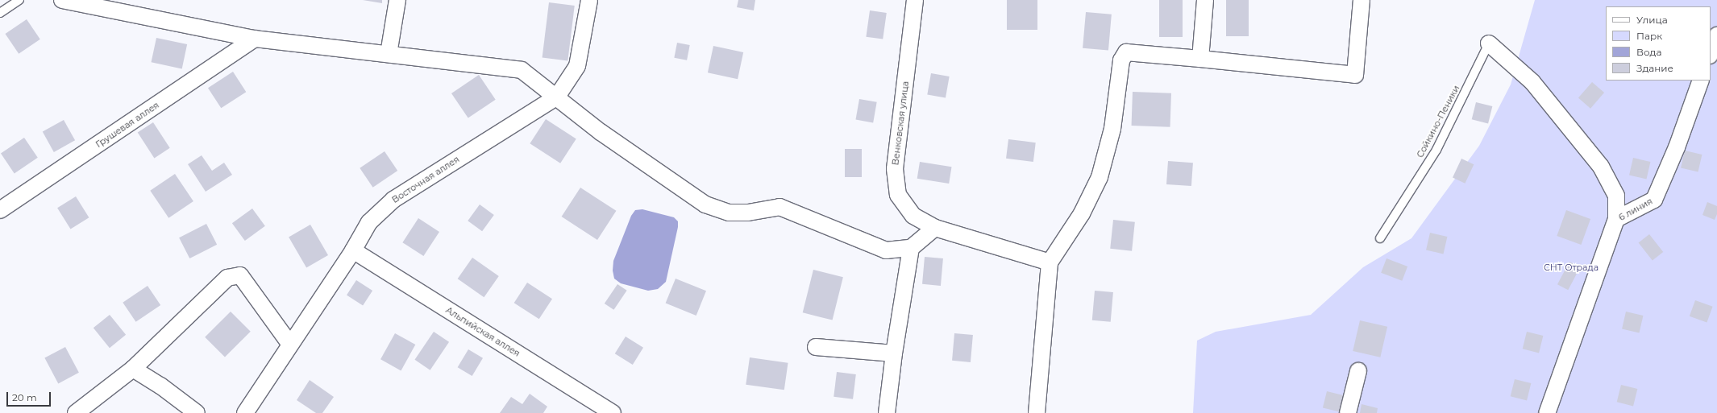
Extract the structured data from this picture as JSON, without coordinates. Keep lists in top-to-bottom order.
{
  "streets": {
    "street": [
      "Венковская улица",
      "Грушевая аллея",
      "Восточная аллея",
      "6 линия",
      "Альпийская аллея"
    ],
    "lane": ["Сойкино-Пеники"]
  },
  "crossings": [
    ["Восточная аллея", "Альпийская аллея"]
  ],
  "parks": ["СНТ Отрада"],
  "legend": [
    "Улица",
    "Парк",
    "Вода",
    "Здание"
  ],
  "scale_bar": "20 m"
}
